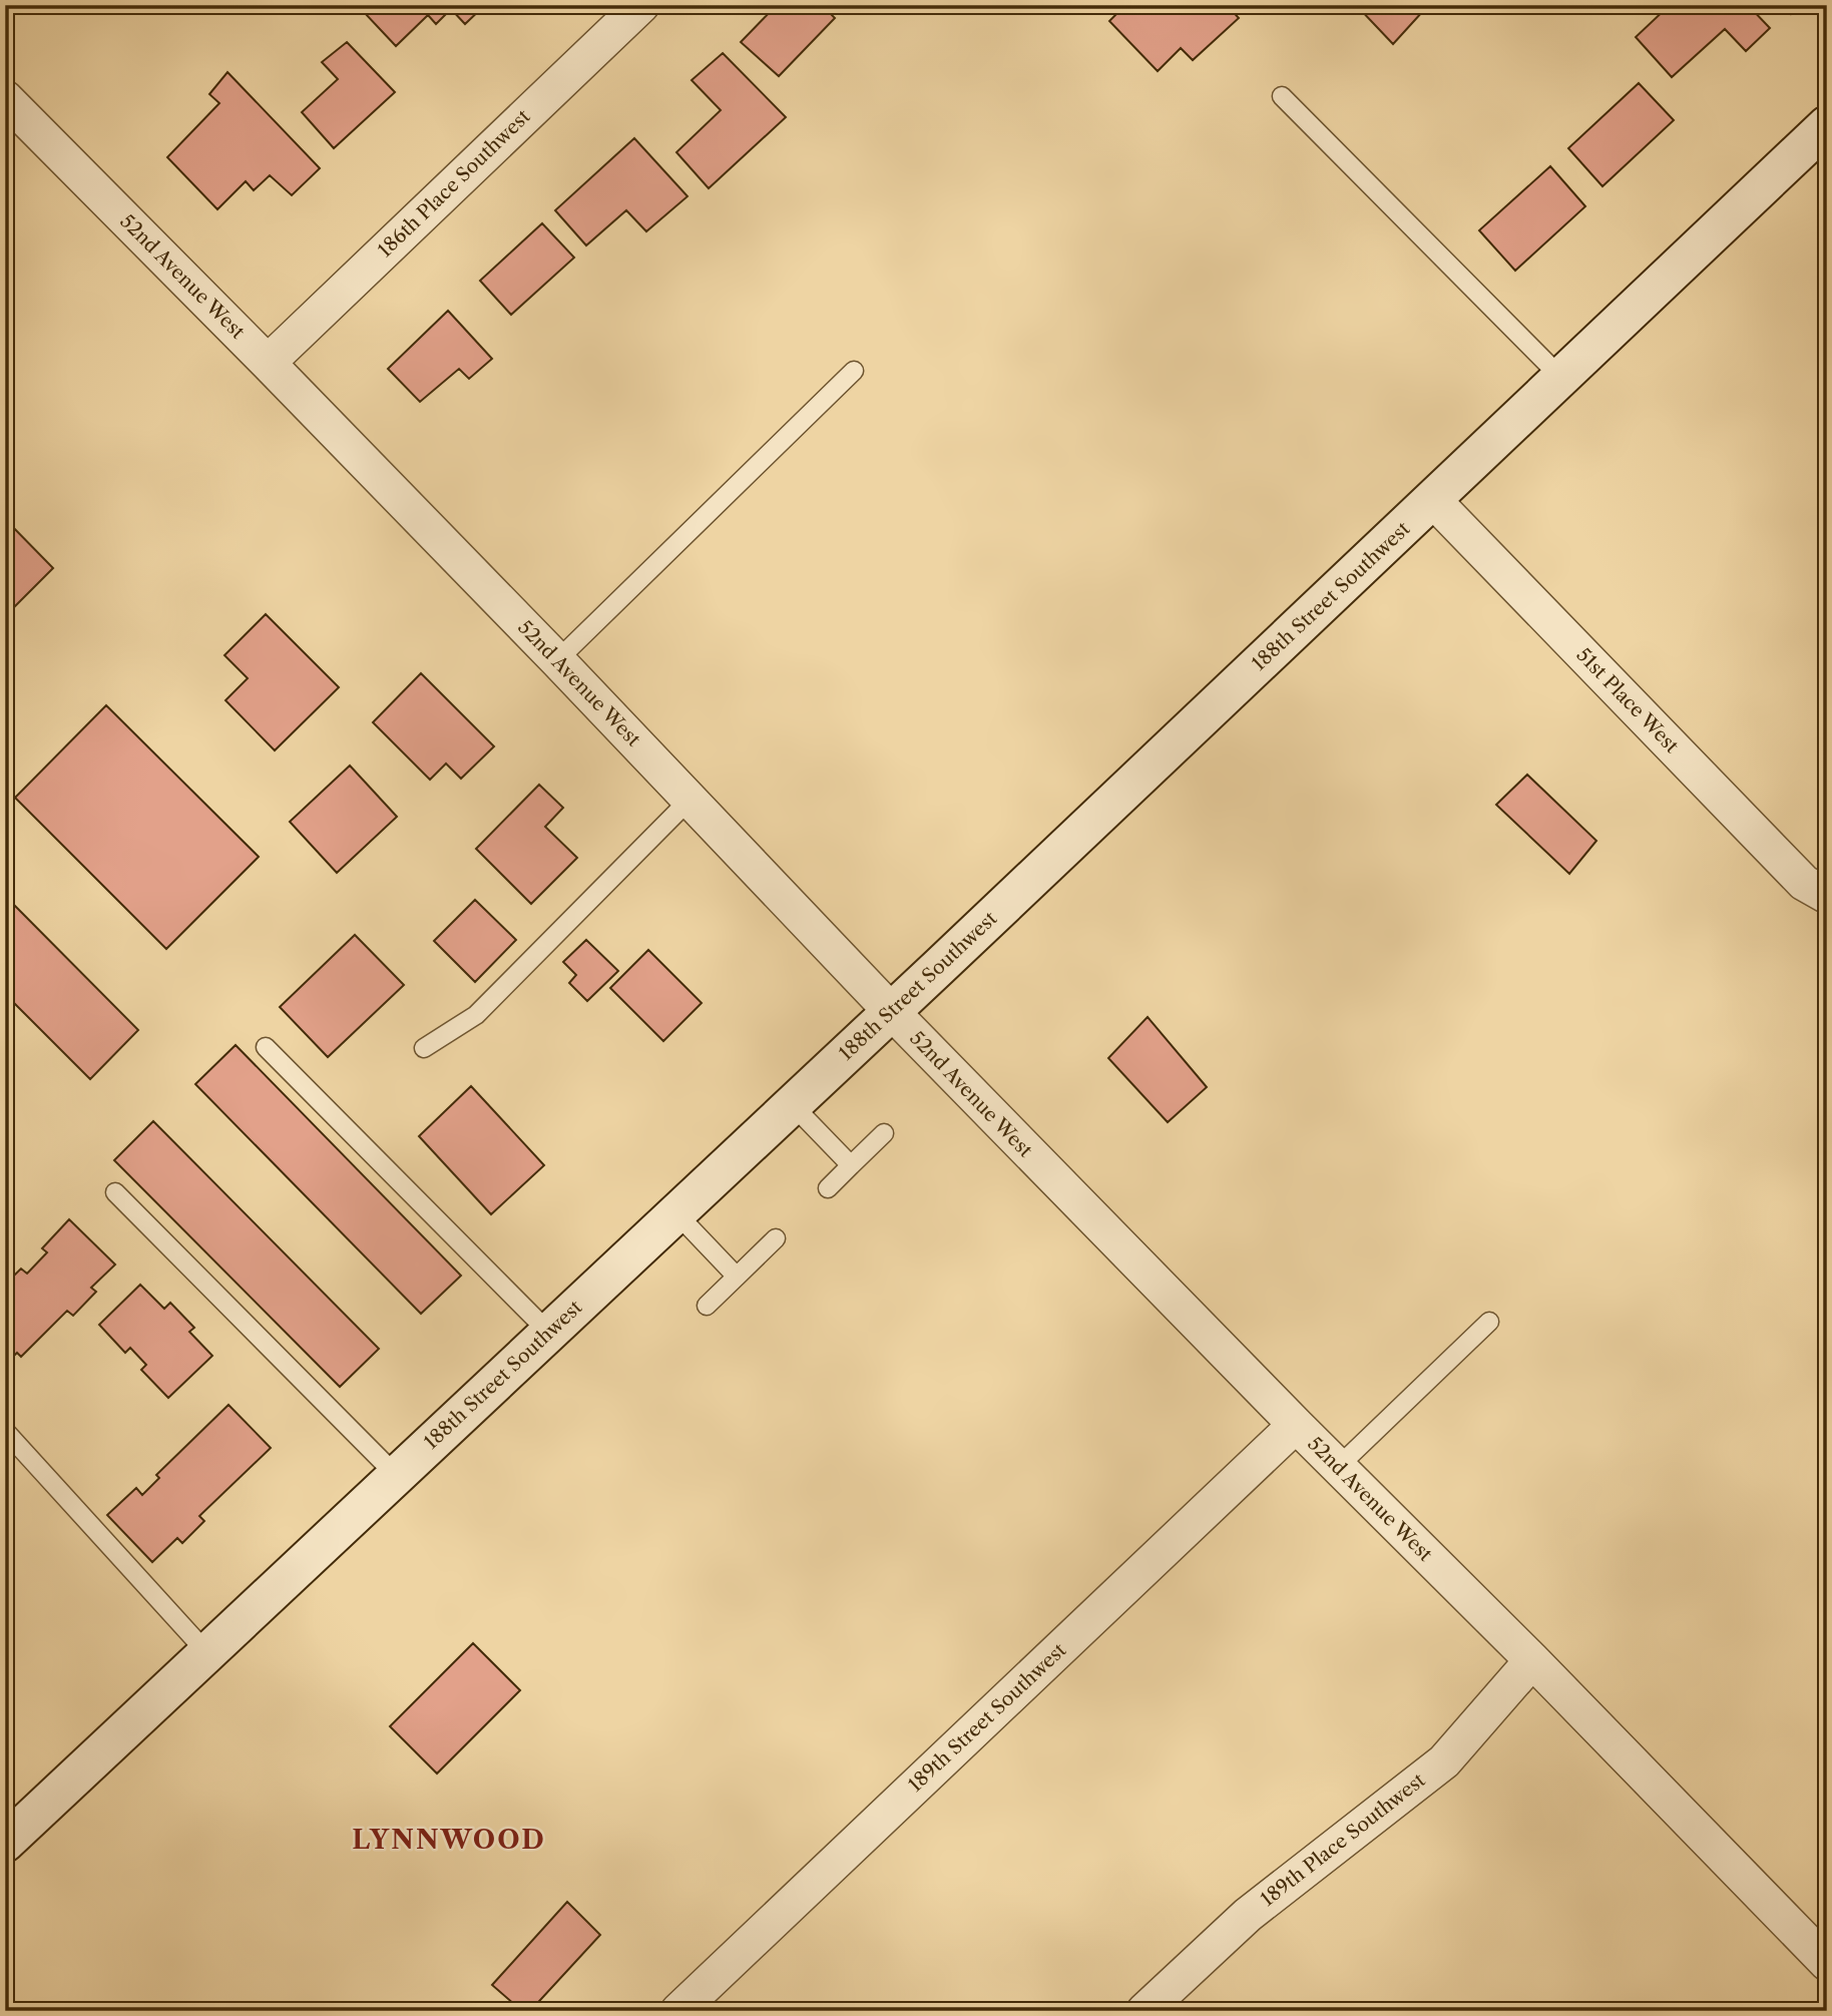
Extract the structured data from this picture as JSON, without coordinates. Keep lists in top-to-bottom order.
{
  "streets": {
    "street": [
      "186th Place Southwest",
      "52nd Avenue West",
      "188th Street Southwest",
      "51st Place West",
      "189th Street Southwest",
      "189th Place Southwest"
    ]
  },
  "crossings": [
    ["186th Place Southwest", "52nd Avenue West"],
    ["52nd Avenue West", "188th Street Southwest"],
    ["52nd Avenue West", "189th Street Southwest"],
    ["52nd Avenue West", "189th Place Southwest"],
    ["188th Street Southwest", "51st Place West"]
  ],
  "districts": ["LYNNWOOD"]
}
